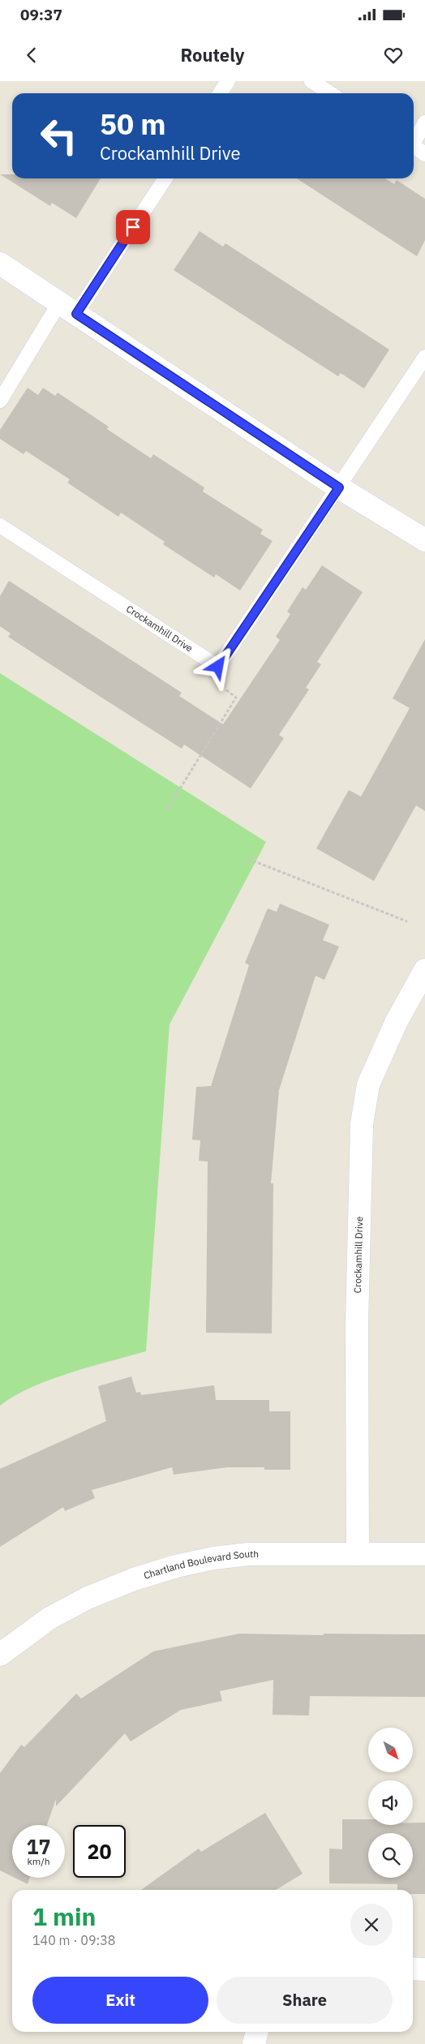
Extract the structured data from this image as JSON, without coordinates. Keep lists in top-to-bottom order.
{
  "streets": {
    "street": ["Crockamhill Drive", "Chartland Boulevard South"]
  },
  "crossings": [
    ["Crockamhill Drive", "Chartland Boulevard South"]
  ],
  "north": "bottom right",
  "page": {
    "status": "09:37",
    "header": "Routely",
    "turn": ["50 m", "Crockamhill Drive"],
    "speed": "17 km/h",
    "limit": "20",
    "heading": ["1 min", "140 m · 09:38"],
    "buttons": ["Exit", "Share"]
  }
}
